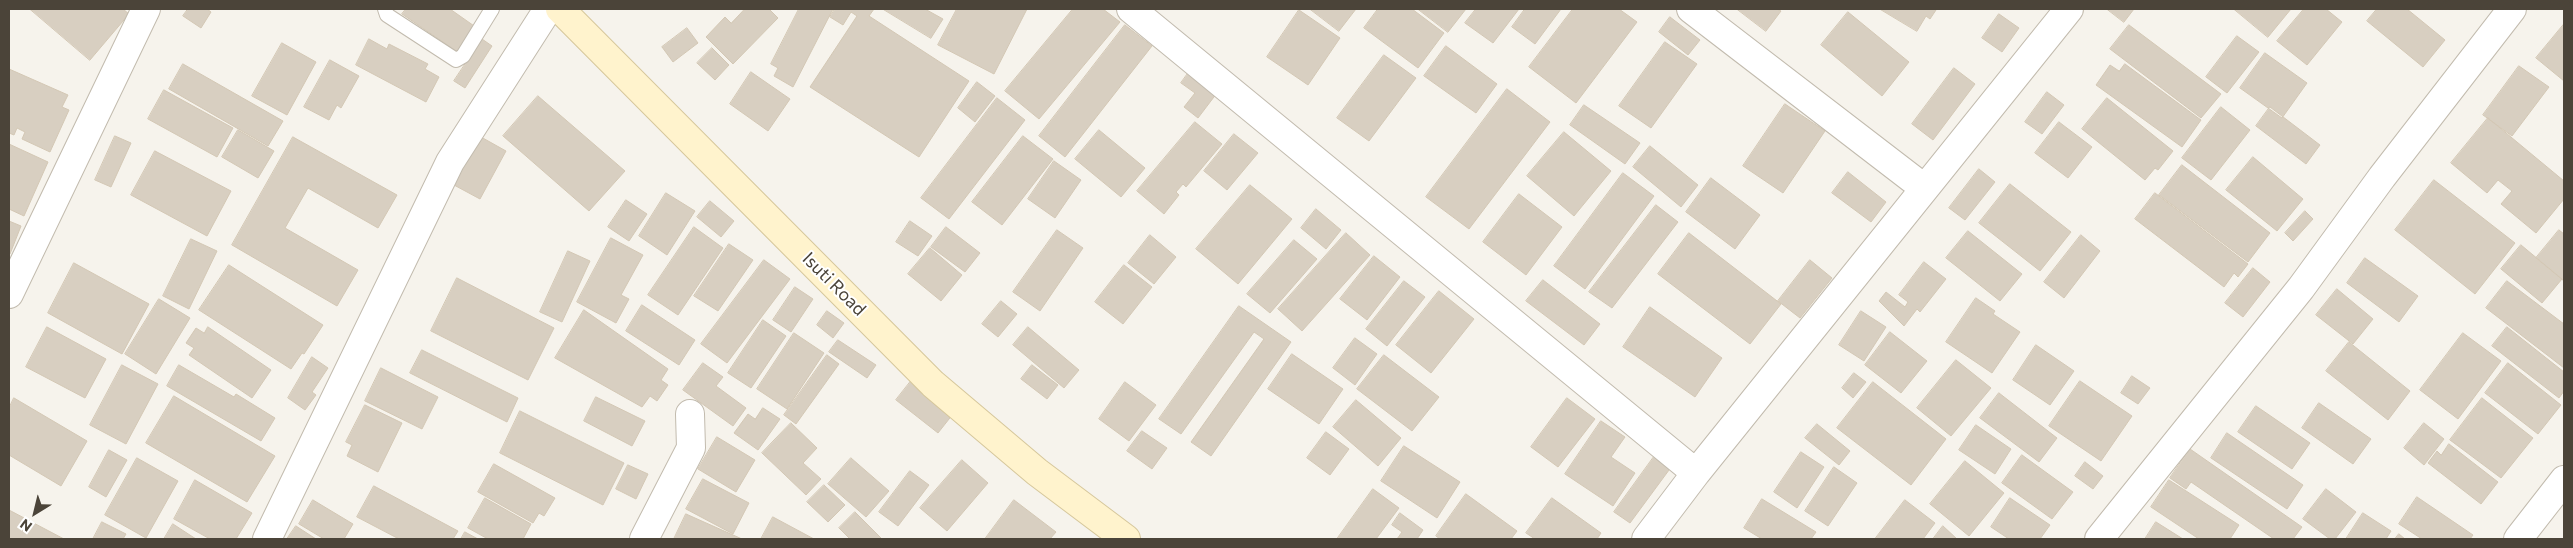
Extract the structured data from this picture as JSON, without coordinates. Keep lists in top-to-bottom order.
{
  "streets": {
    "street": ["Isuti Road"]
  },
  "north": "bottom left"
}
